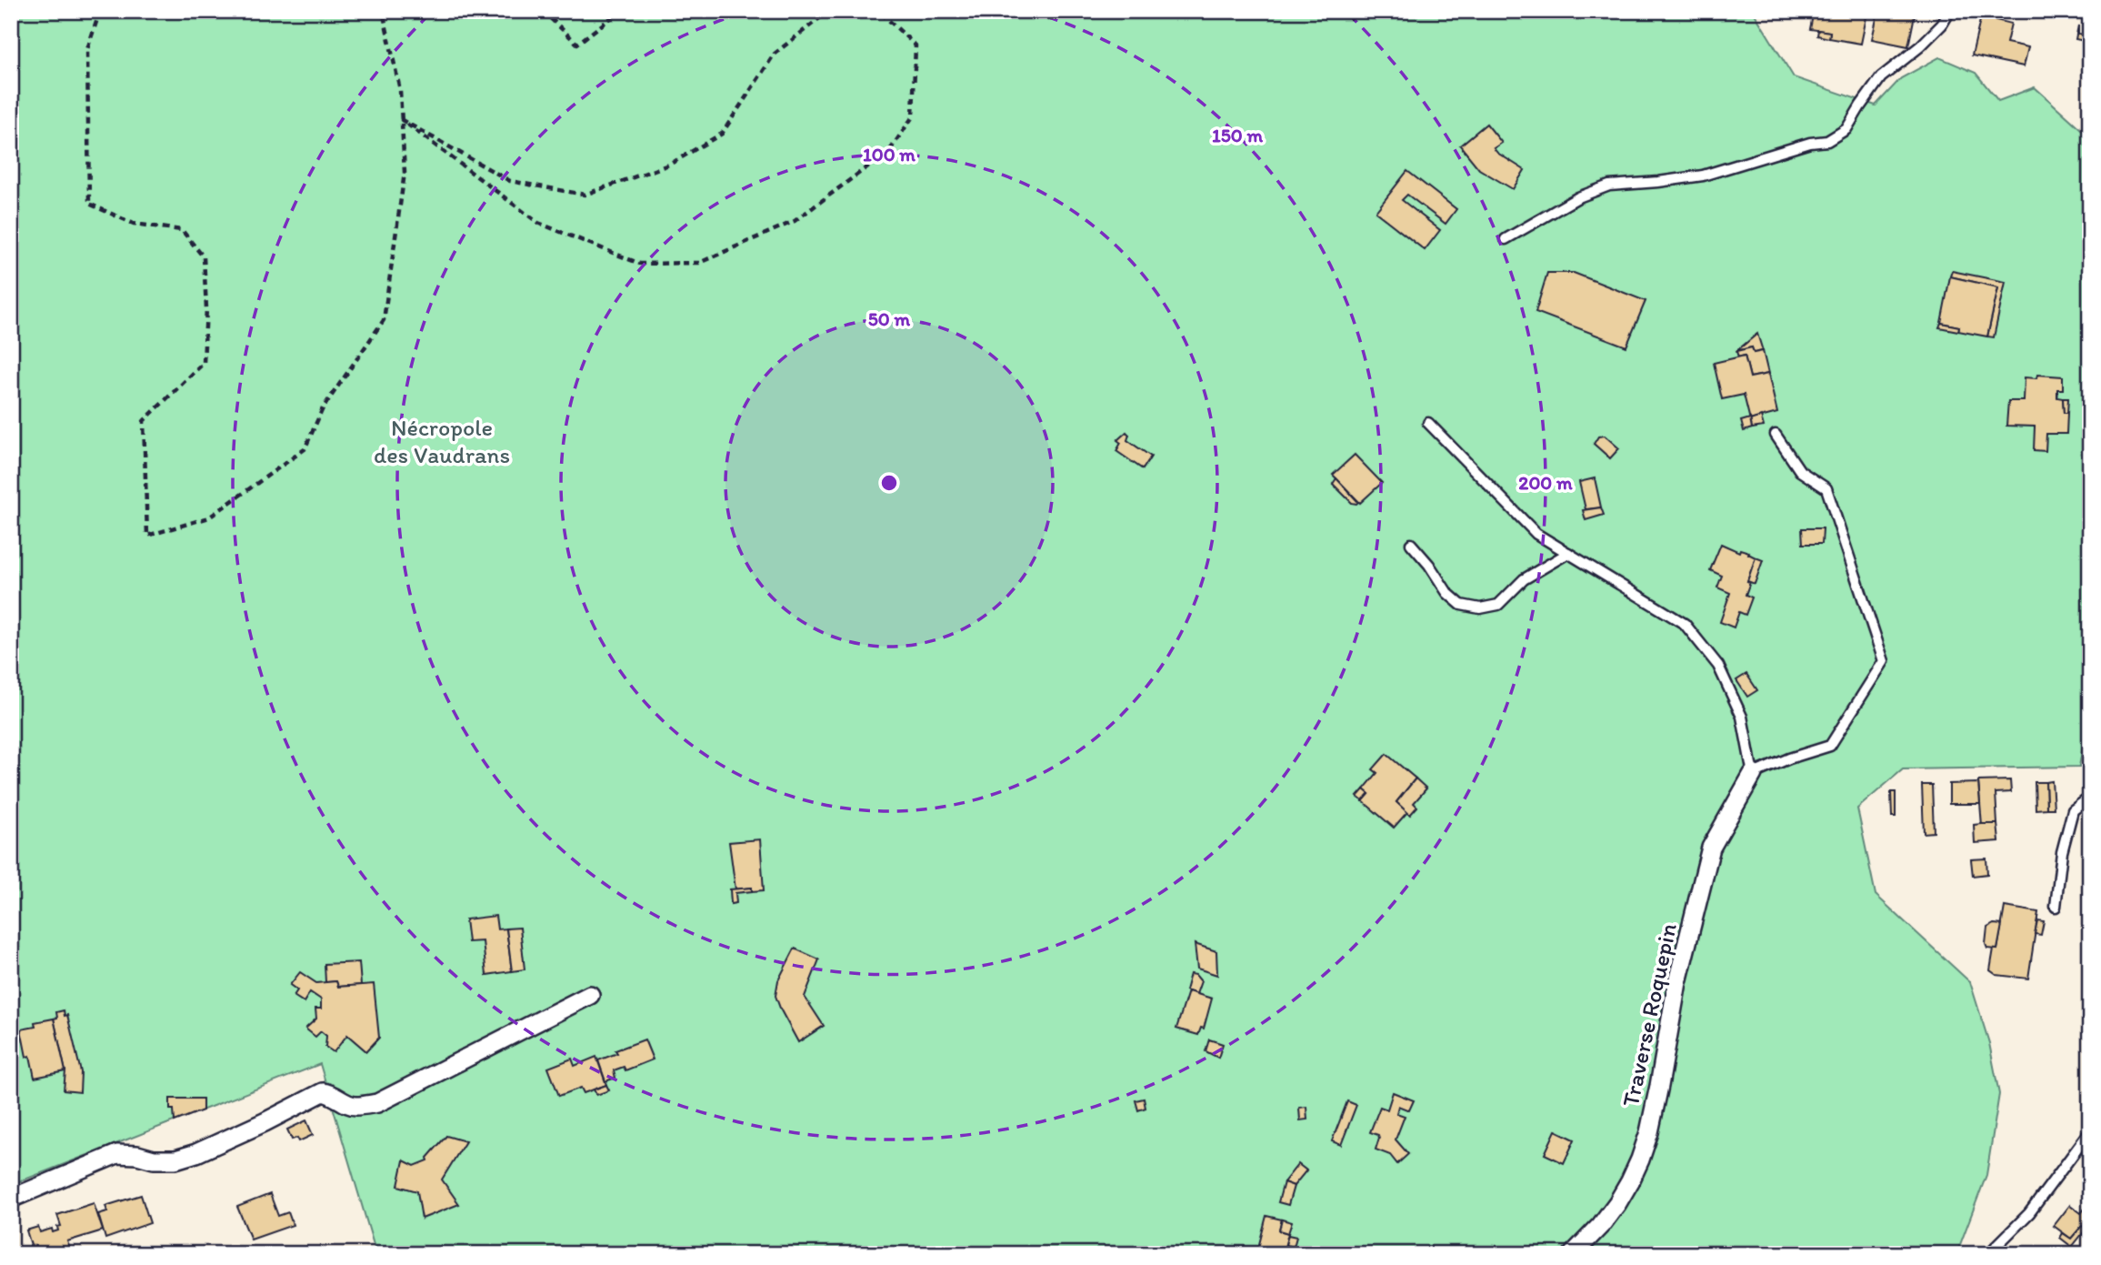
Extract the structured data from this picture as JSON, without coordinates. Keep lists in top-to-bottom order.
{
  "streets": {
    "street": ["Traverse Roquepin"]
  },
  "parks": ["Nécropole des Vaudrans"],
  "rings": [
    "150 m",
    "100 m",
    "50 m",
    "200 m"
  ]
}
